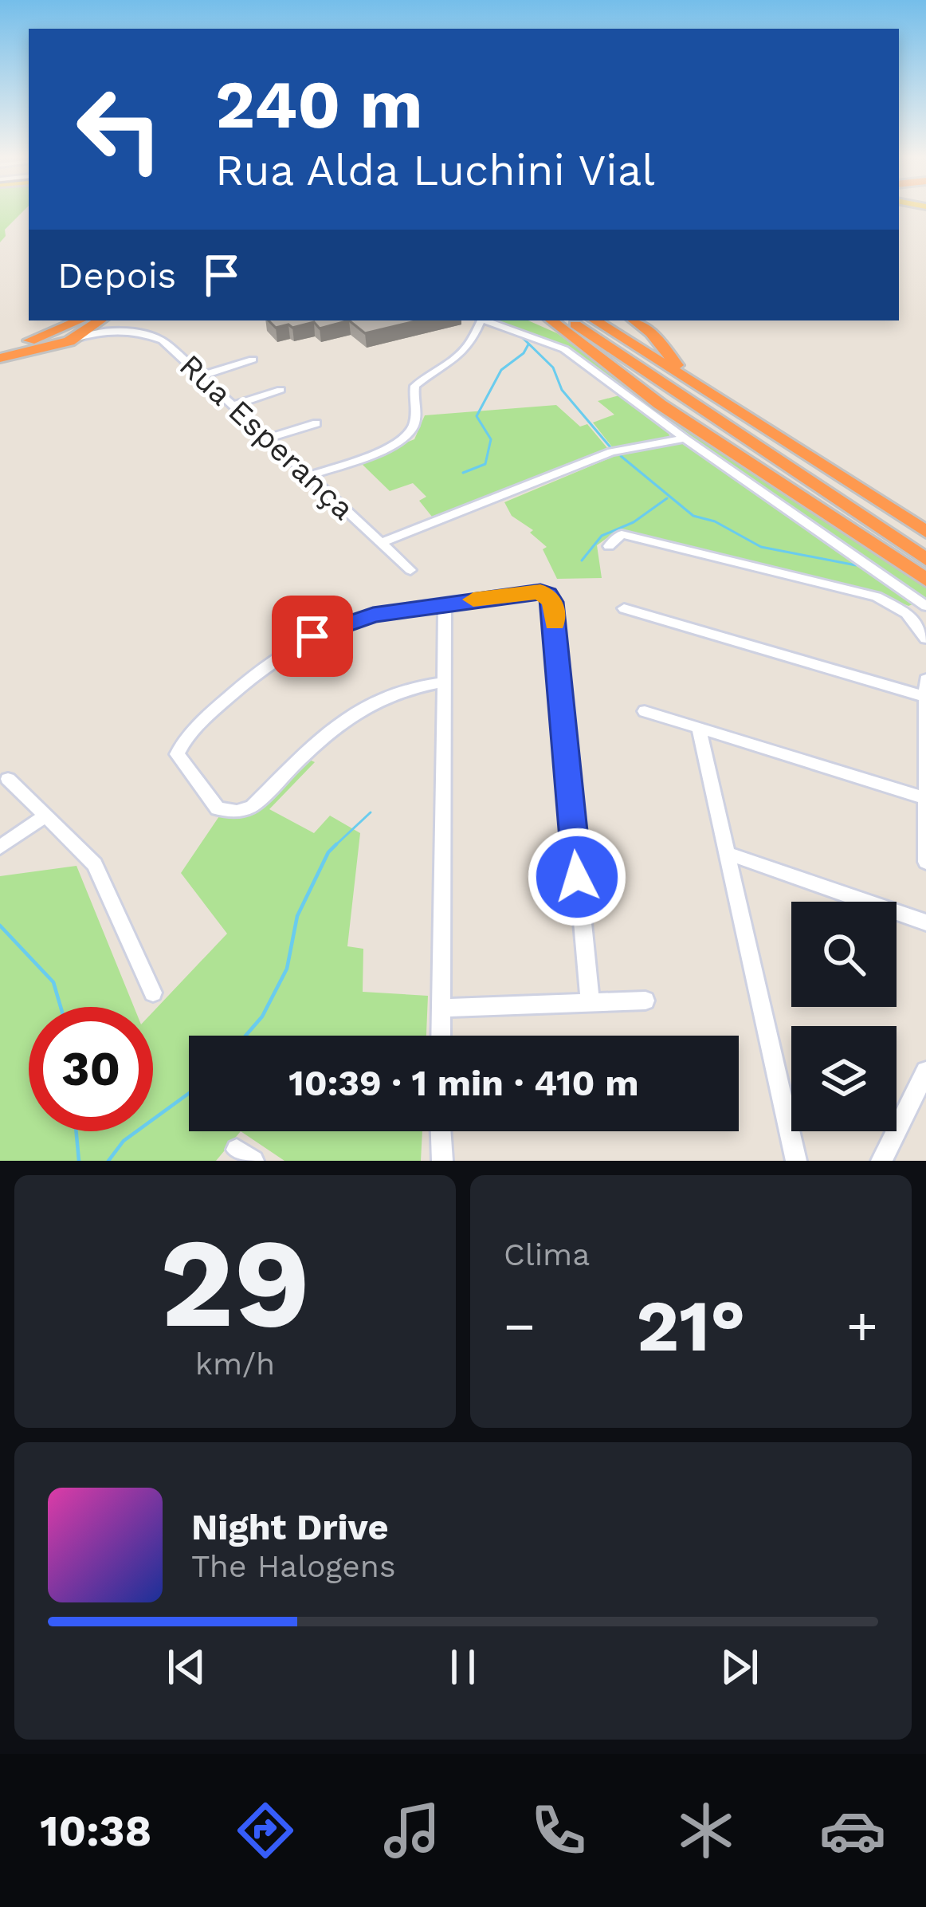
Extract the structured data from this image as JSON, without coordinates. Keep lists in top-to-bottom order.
{
  "streets": {
    "street": ["Rua Esperança"]
  },
  "page": {
    "turn": ["240 m", "Rua Alda Luchini Vial"],
    "then": "Depois",
    "limit": "30",
    "trip": "10:39 · 1 min · 410 m",
    "tile": [
      ["29", "km/h"],
      "Clima"
    ],
    "heat": ["−", "21°", "+"],
    "song": ["Night Drive", "The Halogens"],
    "tabs": "10:38"
  }
}
